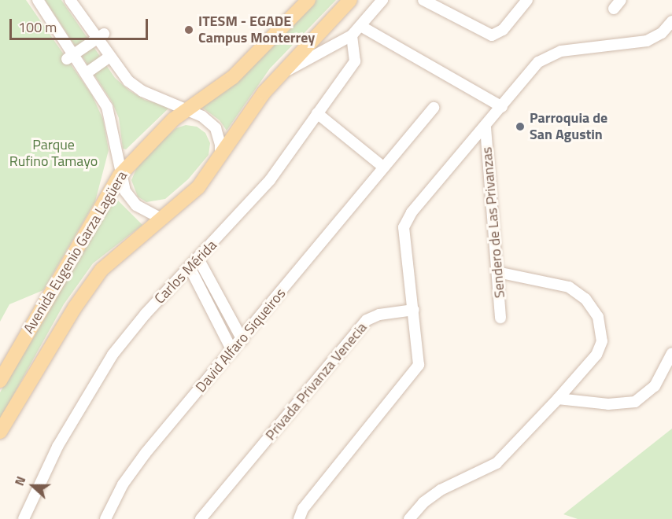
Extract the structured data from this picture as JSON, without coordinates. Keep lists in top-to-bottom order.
{
  "streets": {
    "main road": ["Avenida Eugenio Garza Lagüera"],
    "street": [
      "Sendero de Las Privanzas",
      "Carlos Mérida",
      "David Alfaro Siqueiros",
      "Privada Privanza Venecia"
    ]
  },
  "crossings": [
    ["Sendero de Las Privanzas", "Privada Privanza Venecia"]
  ],
  "parks": ["Parque Rufino Tamayo"],
  "places": ["ITESM - EGADE Campus Monterrey", "Parroquia de San Agustin"],
  "scale_bar": "100 m",
  "north": "left"
}
